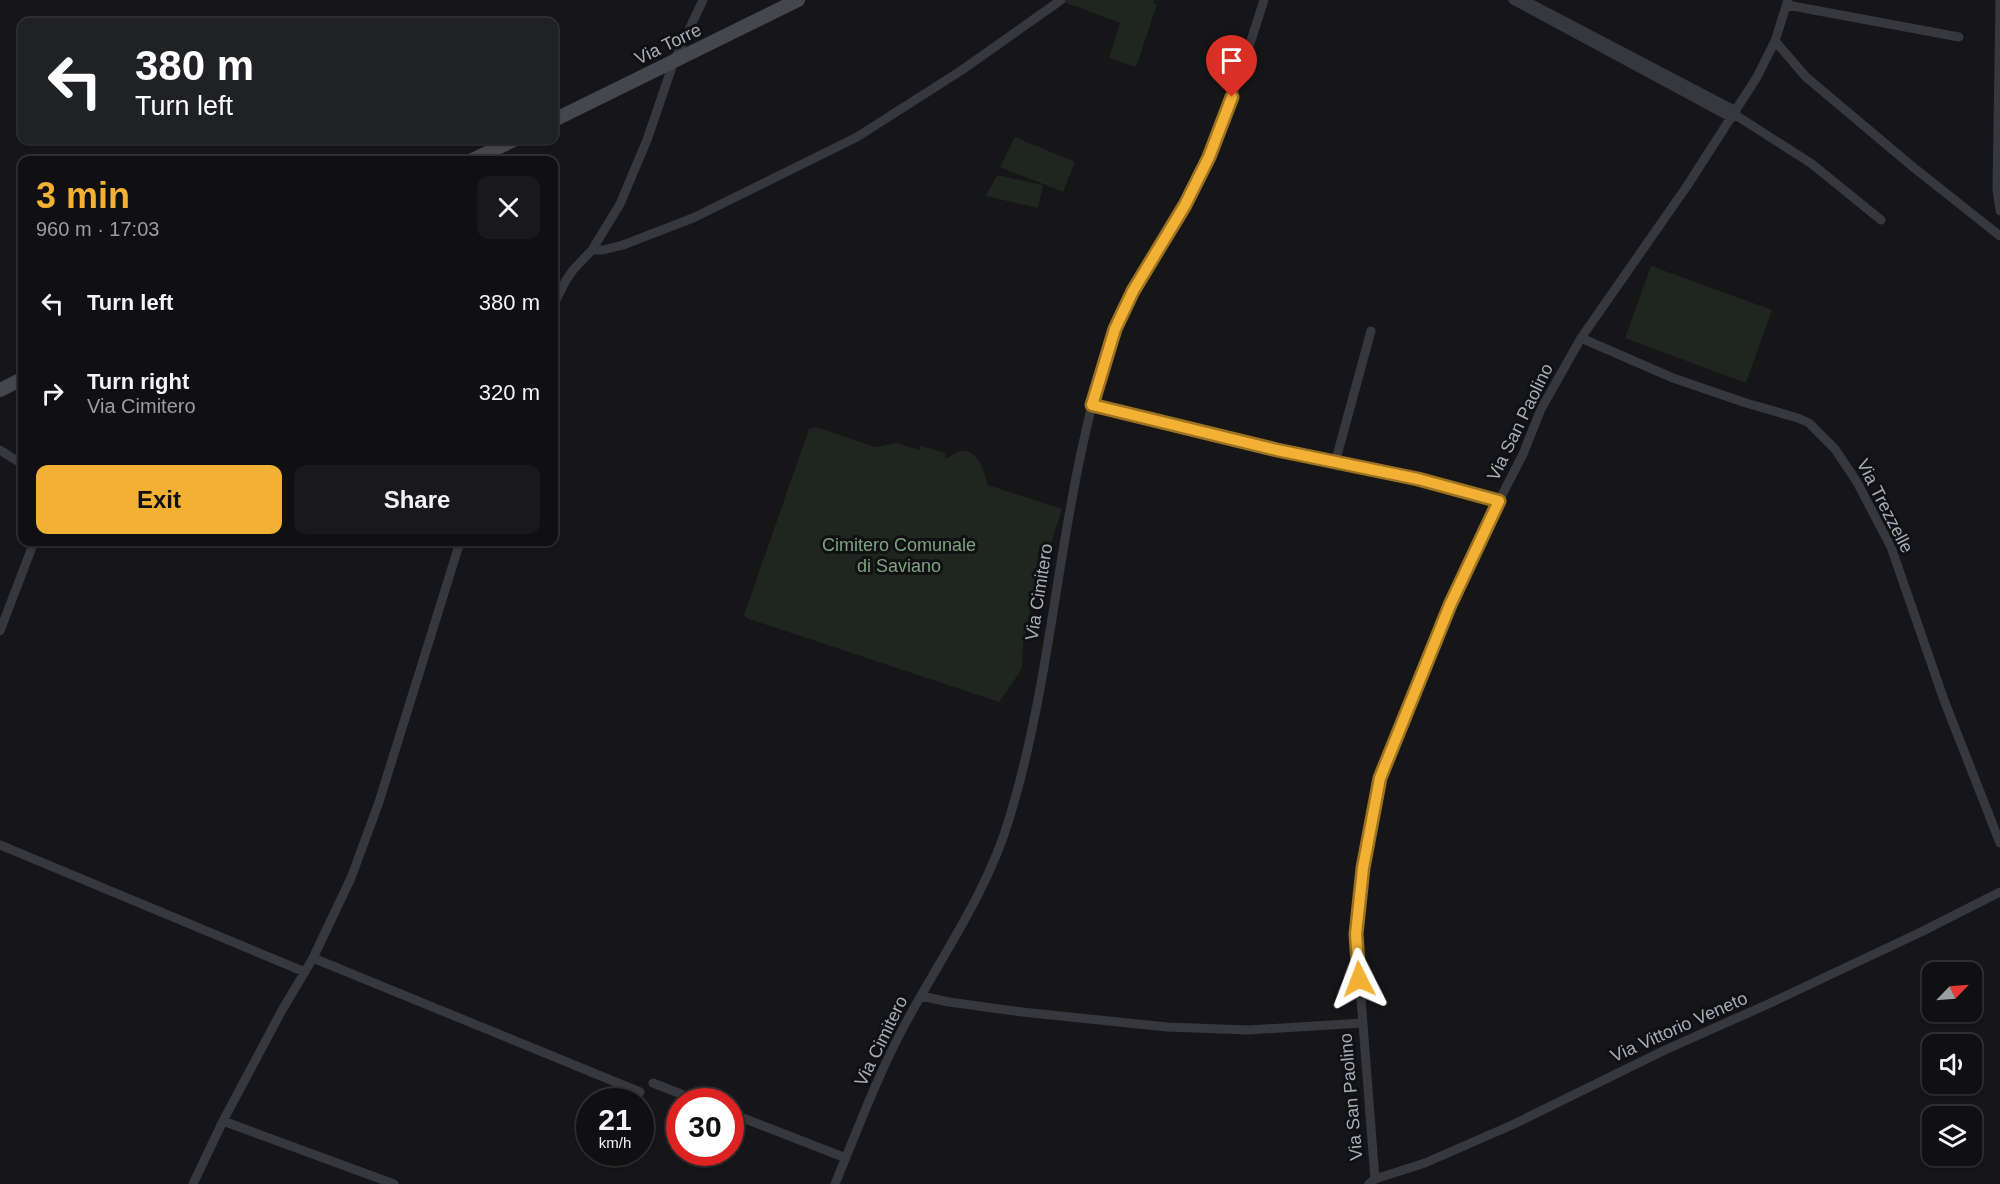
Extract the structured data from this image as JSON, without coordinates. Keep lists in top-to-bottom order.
{
  "streets": {
    "main road": ["Via Torre"],
    "street": [
      "Via San Paolino",
      "Via Trezzelle",
      "Via Cimitero",
      "Via Vittorio Veneto"
    ]
  },
  "crossings": [
    ["Via San Paolino", "Via Trezzelle"],
    ["Via San Paolino", "Via Vittorio Veneto"]
  ],
  "parks": ["Cimitero Comunale di Saviano"],
  "north": "top right",
  "page": {
    "turn": ["380 m", "Turn left"],
    "heading": ["3 min", "960 m · 17:03"],
    "list": [
      {
        "name": "Turn left",
        "value": "380 m"
      },
      {
        "name": "Turn right",
        "note": "Via Cimitero",
        "value": "320 m"
      }
    ],
    "buttons": ["Exit", "Share"],
    "speed": "21 km/h",
    "limit": "30"
  }
}
